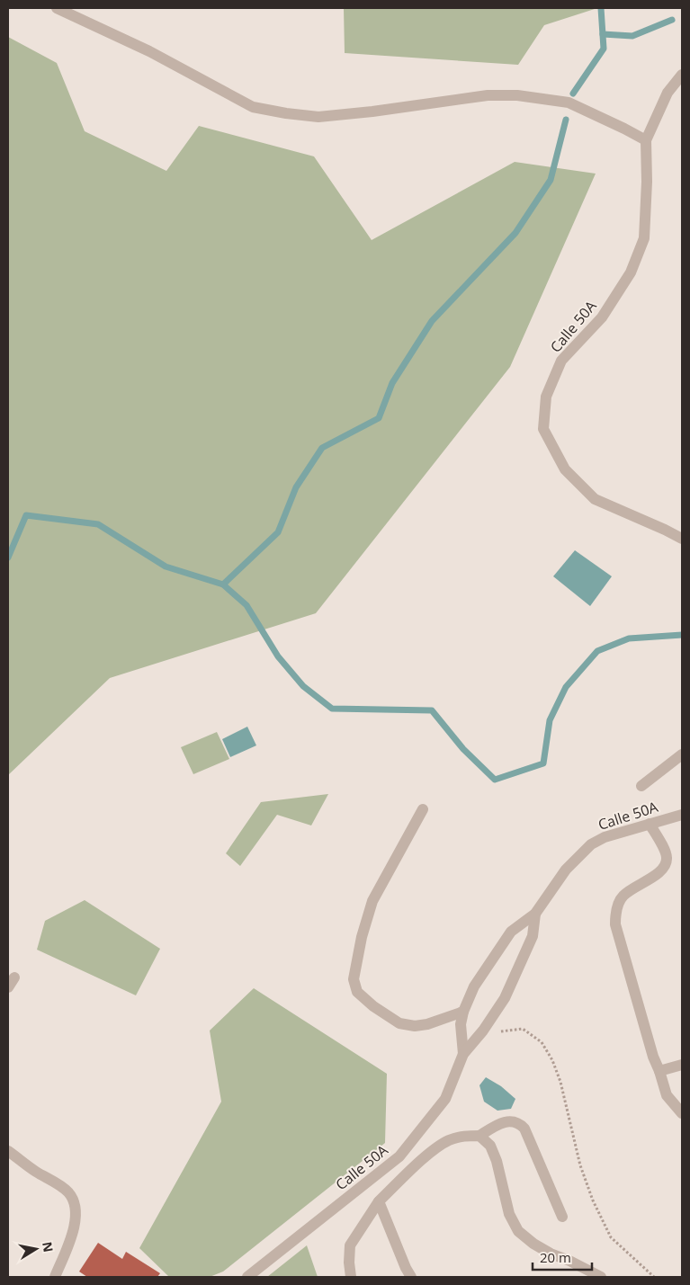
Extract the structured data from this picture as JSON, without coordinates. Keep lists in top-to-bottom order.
{
  "streets": {
    "street": ["Calle 50A"]
  },
  "scale_bar": "20 m",
  "north": "right"
}
